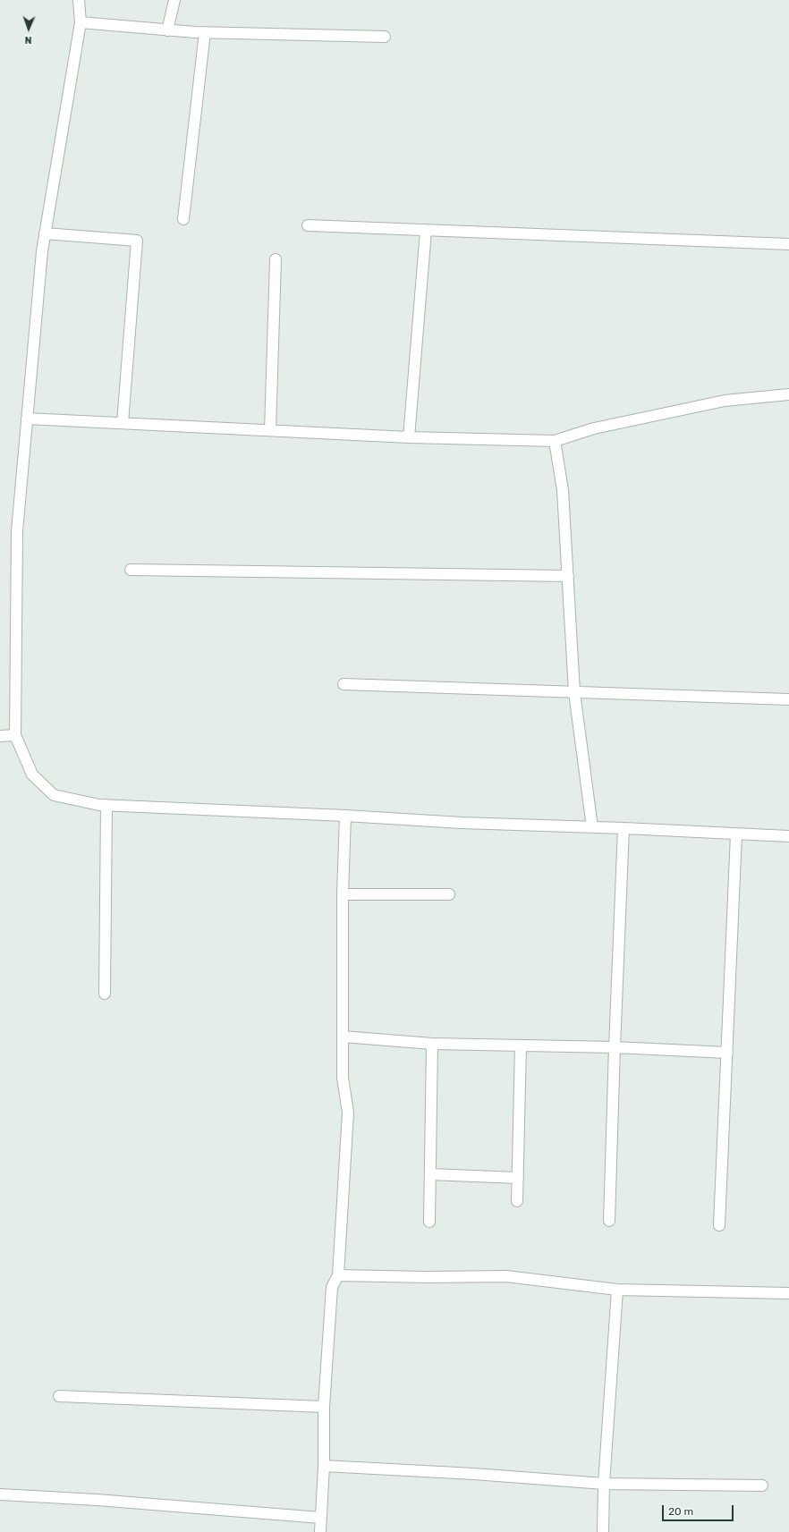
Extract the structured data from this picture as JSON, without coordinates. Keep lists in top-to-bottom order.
{
  "scale_bar": "20 m",
  "north": "bottom"
}
